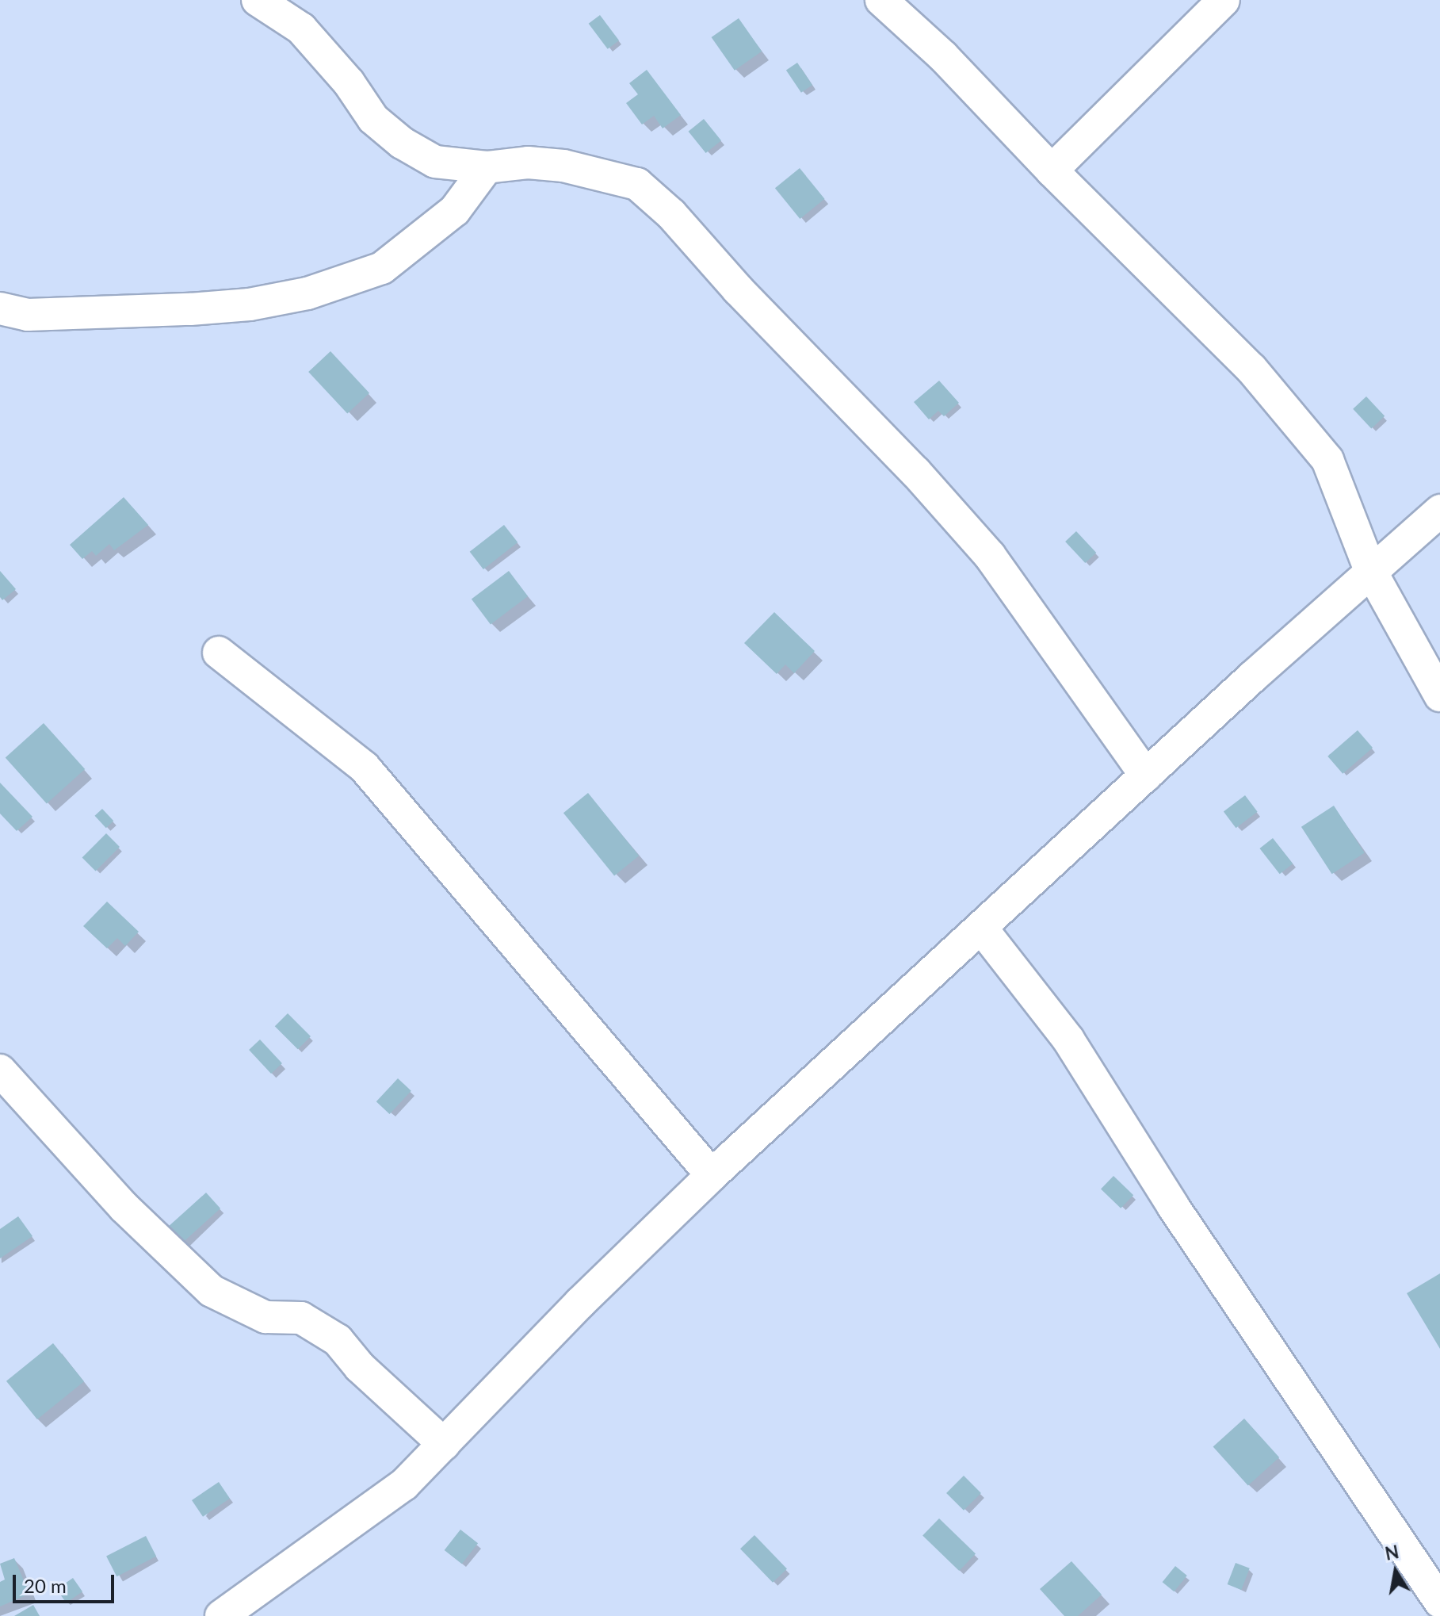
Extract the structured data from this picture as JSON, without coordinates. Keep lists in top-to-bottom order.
{
  "scale_bar": "20 m",
  "north": "top"
}
